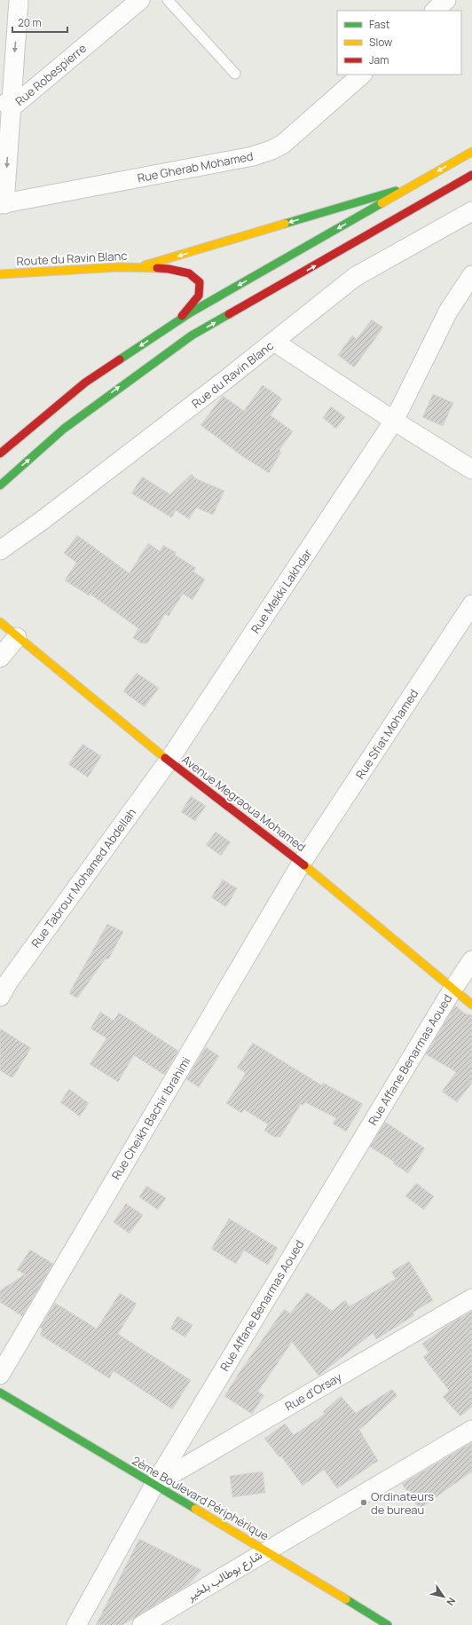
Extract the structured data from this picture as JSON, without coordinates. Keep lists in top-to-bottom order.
{
  "streets": {
    "main road": ["Route du Ravin Blanc", "Avenue Megraoua Mohamed", "2ème Boulevard Périphérique"],
    "street": [
      "Rue Robespierre",
      "Rue Gherab Mohamed",
      "Rue du Ravin Blanc",
      "Rue Mekki Lakhdar",
      "Rue Sfiat Mohamed",
      "Rue Tabrour Mohamed Abdellah",
      "Rue Affane Benarmas Aoued",
      "Rue Cheikh Bachir Ibrahimi",
      "Rue d'Orsay",
      "شارع بوطالب بلخير"
    ]
  },
  "crossings": [
    ["Rue Mekki Lakhdar", "Avenue Megraoua Mohamed"],
    ["Rue Mekki Lakhdar", "Rue Tabrour Mohamed Abdellah"],
    ["Rue Sfiat Mohamed", "Avenue Megraoua Mohamed"],
    ["Rue Sfiat Mohamed", "Rue Cheikh Bachir Ibrahimi"],
    ["Avenue Megraoua Mohamed", "Rue Tabrour Mohamed Abdellah"],
    ["Avenue Megraoua Mohamed", "Rue Affane Benarmas Aoued"],
    ["Avenue Megraoua Mohamed", "Rue Cheikh Bachir Ibrahimi"],
    ["Rue Affane Benarmas Aoued", "Rue d'Orsay"],
    ["Rue Affane Benarmas Aoued", "2ème Boulevard Périphérique"],
    ["Rue d'Orsay", "2ème Boulevard Périphérique"],
    ["2ème Boulevard Périphérique", "شارع بوطالب بلخير"]
  ],
  "places": ["Ordinateurs de bureau"],
  "legend": ["Fast", "Slow", "Jam"],
  "scale_bar": "20 m",
  "north": "bottom right"
}
